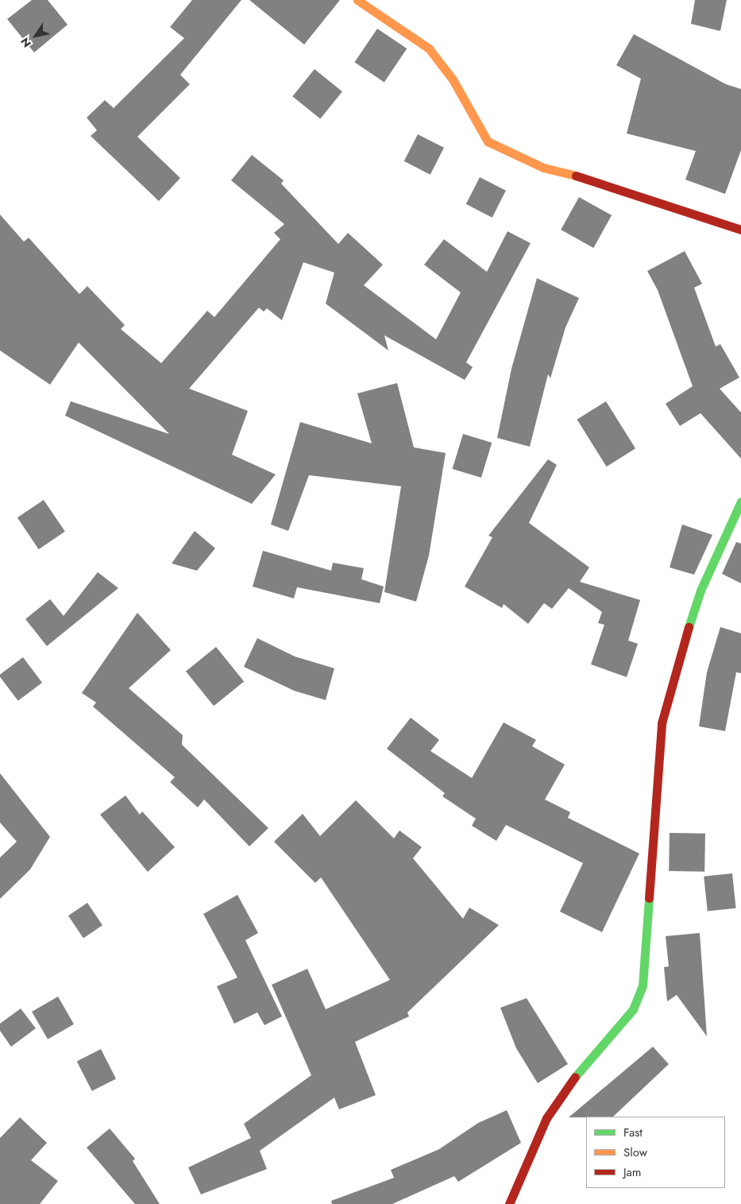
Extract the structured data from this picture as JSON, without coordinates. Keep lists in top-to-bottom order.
{
  "legend": ["Fast", "Slow", "Jam"],
  "north": "bottom left"
}
